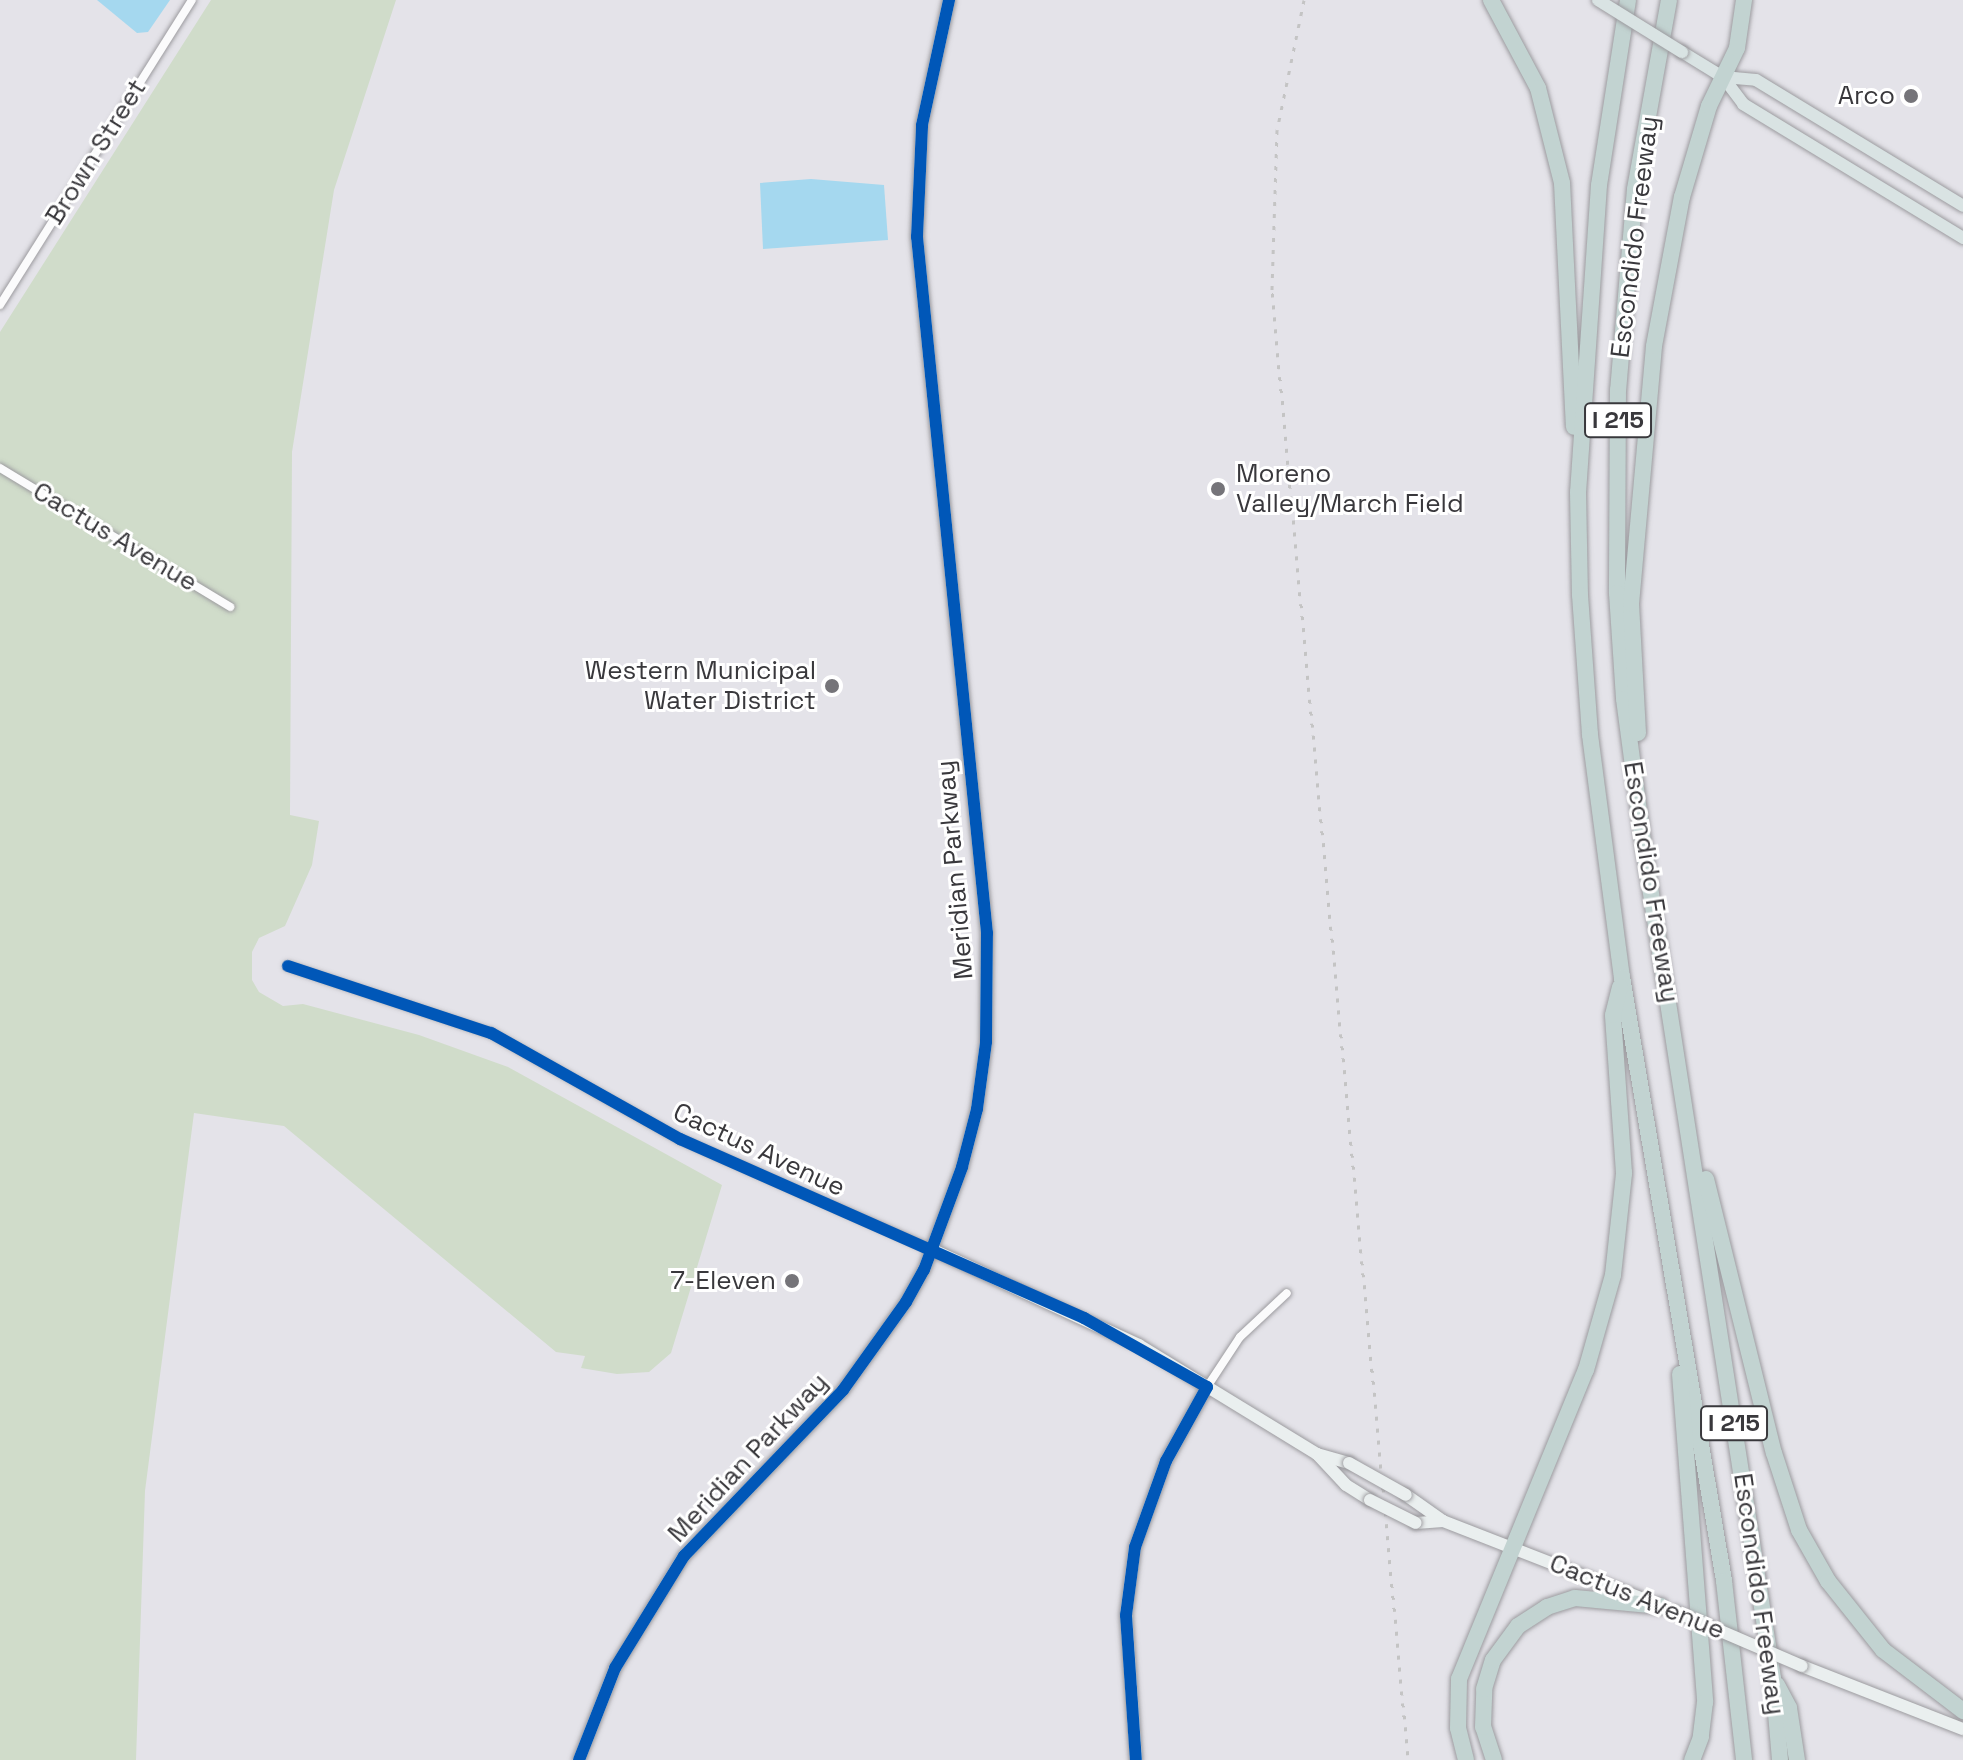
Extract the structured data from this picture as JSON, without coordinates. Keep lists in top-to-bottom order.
{
  "streets": {
    "highway": ["Escondido Freeway", "I 215"],
    "main road": ["Cactus Avenue", "Meridian Parkway"],
    "street": ["Brown Street"]
  },
  "crossings": [
    ["Cactus Avenue", "Meridian Parkway"]
  ],
  "places": [
    "Arco",
    "Moreno Valley/March Field",
    "Western Municipal Water District",
    "7-Eleven"
  ]
}
